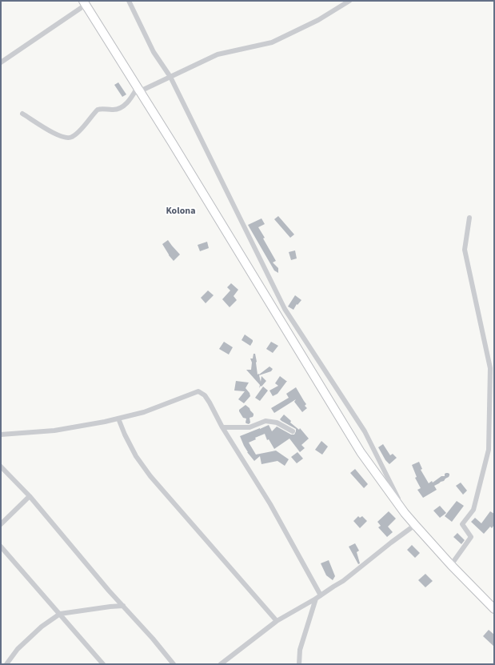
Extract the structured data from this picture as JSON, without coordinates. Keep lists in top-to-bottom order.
{
  "districts": ["Kolona"]
}
